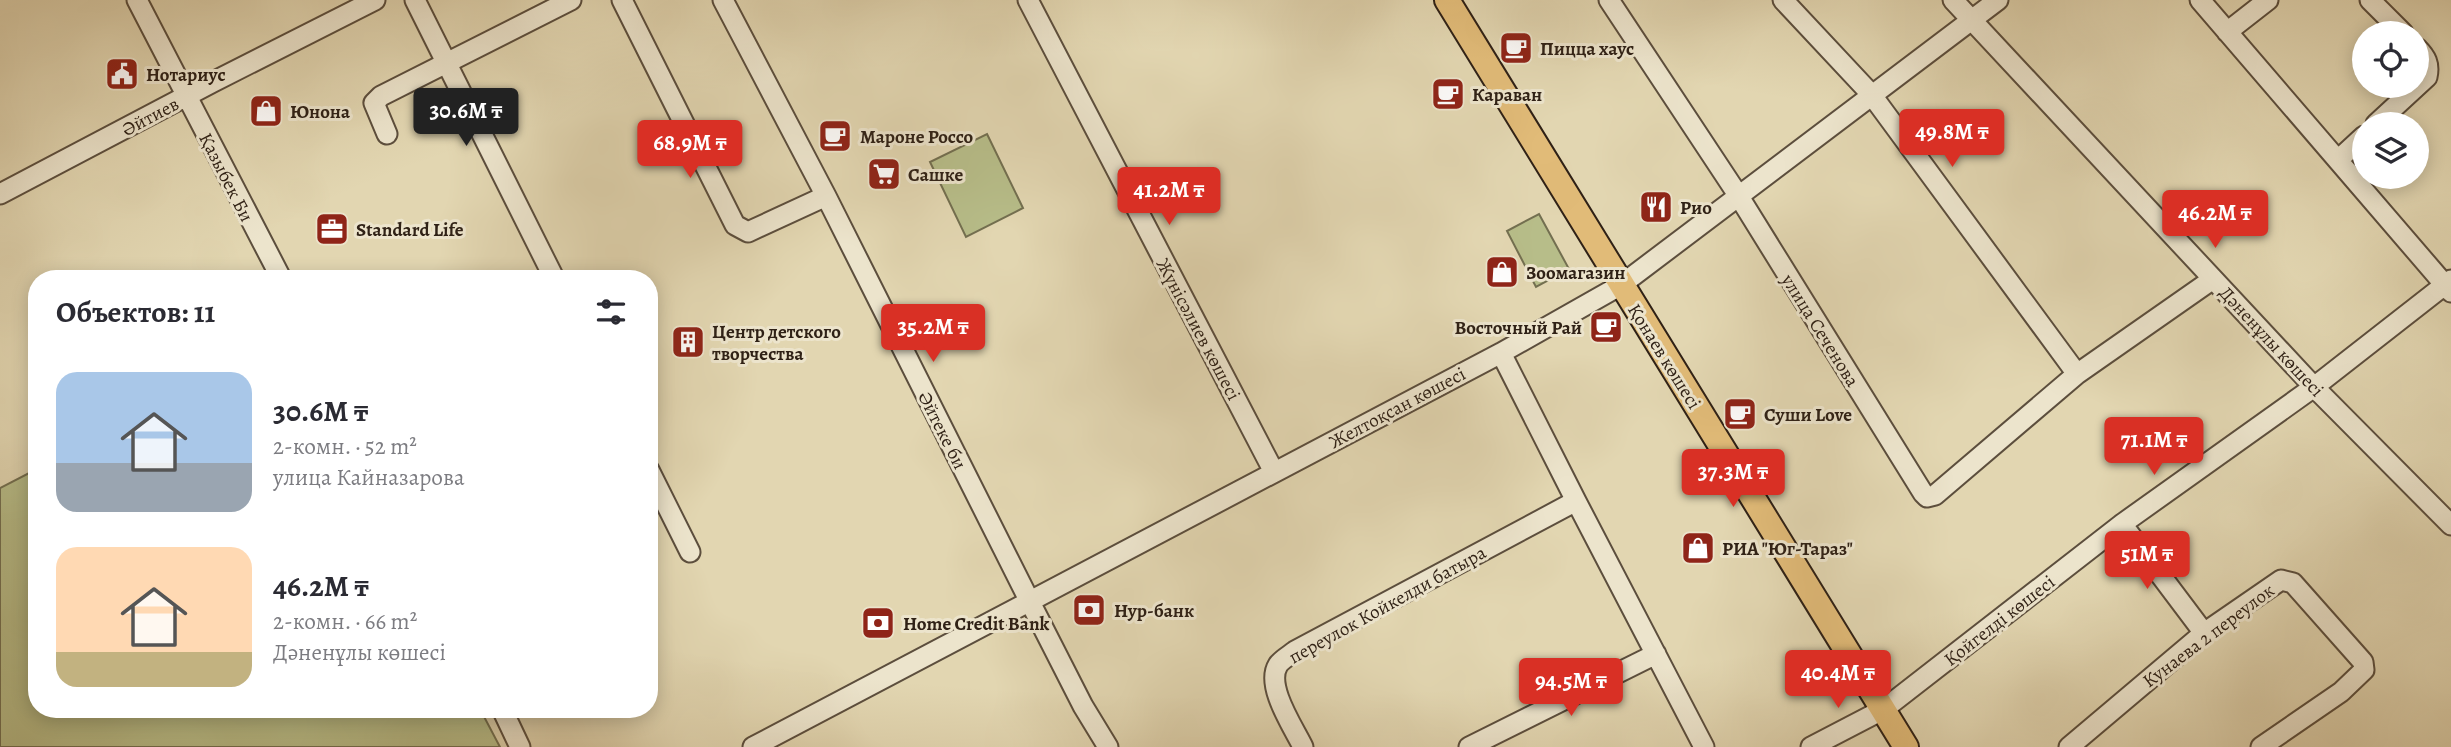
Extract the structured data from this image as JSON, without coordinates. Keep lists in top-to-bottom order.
{
  "streets": {
    "main road": ["Қонаев көшесі"],
    "street": [
      "Әйтиев",
      "Қазыбек Би",
      "Жүнісәлиев көшесі",
      "улица Сеченова",
      "Дәненұлы көшесі",
      "Желтоқсан көшесі",
      "Әйтеке би",
      "переулок Койкелди батыра",
      "Қойгелді көшесі",
      "Кунаева 2 переулок"
    ]
  },
  "crossings": [
    ["Әйтиев", "Қазыбек Би"],
    ["Жүнісәлиев көшесі", "Желтоқсан көшесі"],
    ["улица Сеченова", "Дәненұлы көшесі"],
    ["улица Сеченова", "Желтоқсан көшесі"],
    ["Дәненұлы көшесі", "Желтоқсан көшесі"],
    ["Дәненұлы көшесі", "Қойгелді көшесі"],
    ["Қонаев көшесі", "Желтоқсан көшесі"],
    ["Қонаев көшесі", "Қойгелді көшесі"],
    ["Желтоқсан көшесі", "Әйтеке би"]
  ],
  "places": {
    "cafe": [
      "Пицца хаус",
      "Караван",
      "Мароне Россо",
      "Восточный Рай",
      "Суши Love"
    ],
    "public building": ["Нотариус"],
    "shop": ["Юнона", "Зоомагазин", "РИА \"Юг-Тараз\""],
    "supermarket": ["Сашке"],
    "restaurant": ["Рио"],
    "office": ["Standard Life"],
    "building": ["Центр детского творчества"],
    "bank": ["Нур-банк", "Home Credit Bank"]
  },
  "page": {
    "price": [
      "30.6M ₸",
      "49.8M ₸",
      "68.9M ₸",
      "41.2M ₸",
      "46.2M ₸",
      "35.2M ₸",
      "71.1M ₸",
      "37.3M ₸",
      "51M ₸",
      "40.4M ₸",
      "94.5M ₸"
    ],
    "heading": "Объектов: 11",
    "list": [
      {
        "name": "30.6M ₸",
        "note": "2-комн. · 52 m² · улица Кайназарова"
      },
      {
        "name": "46.2M ₸",
        "note": "2-комн. · 66 m² · Дәненұлы көшесі"
      }
    ]
  }
}
